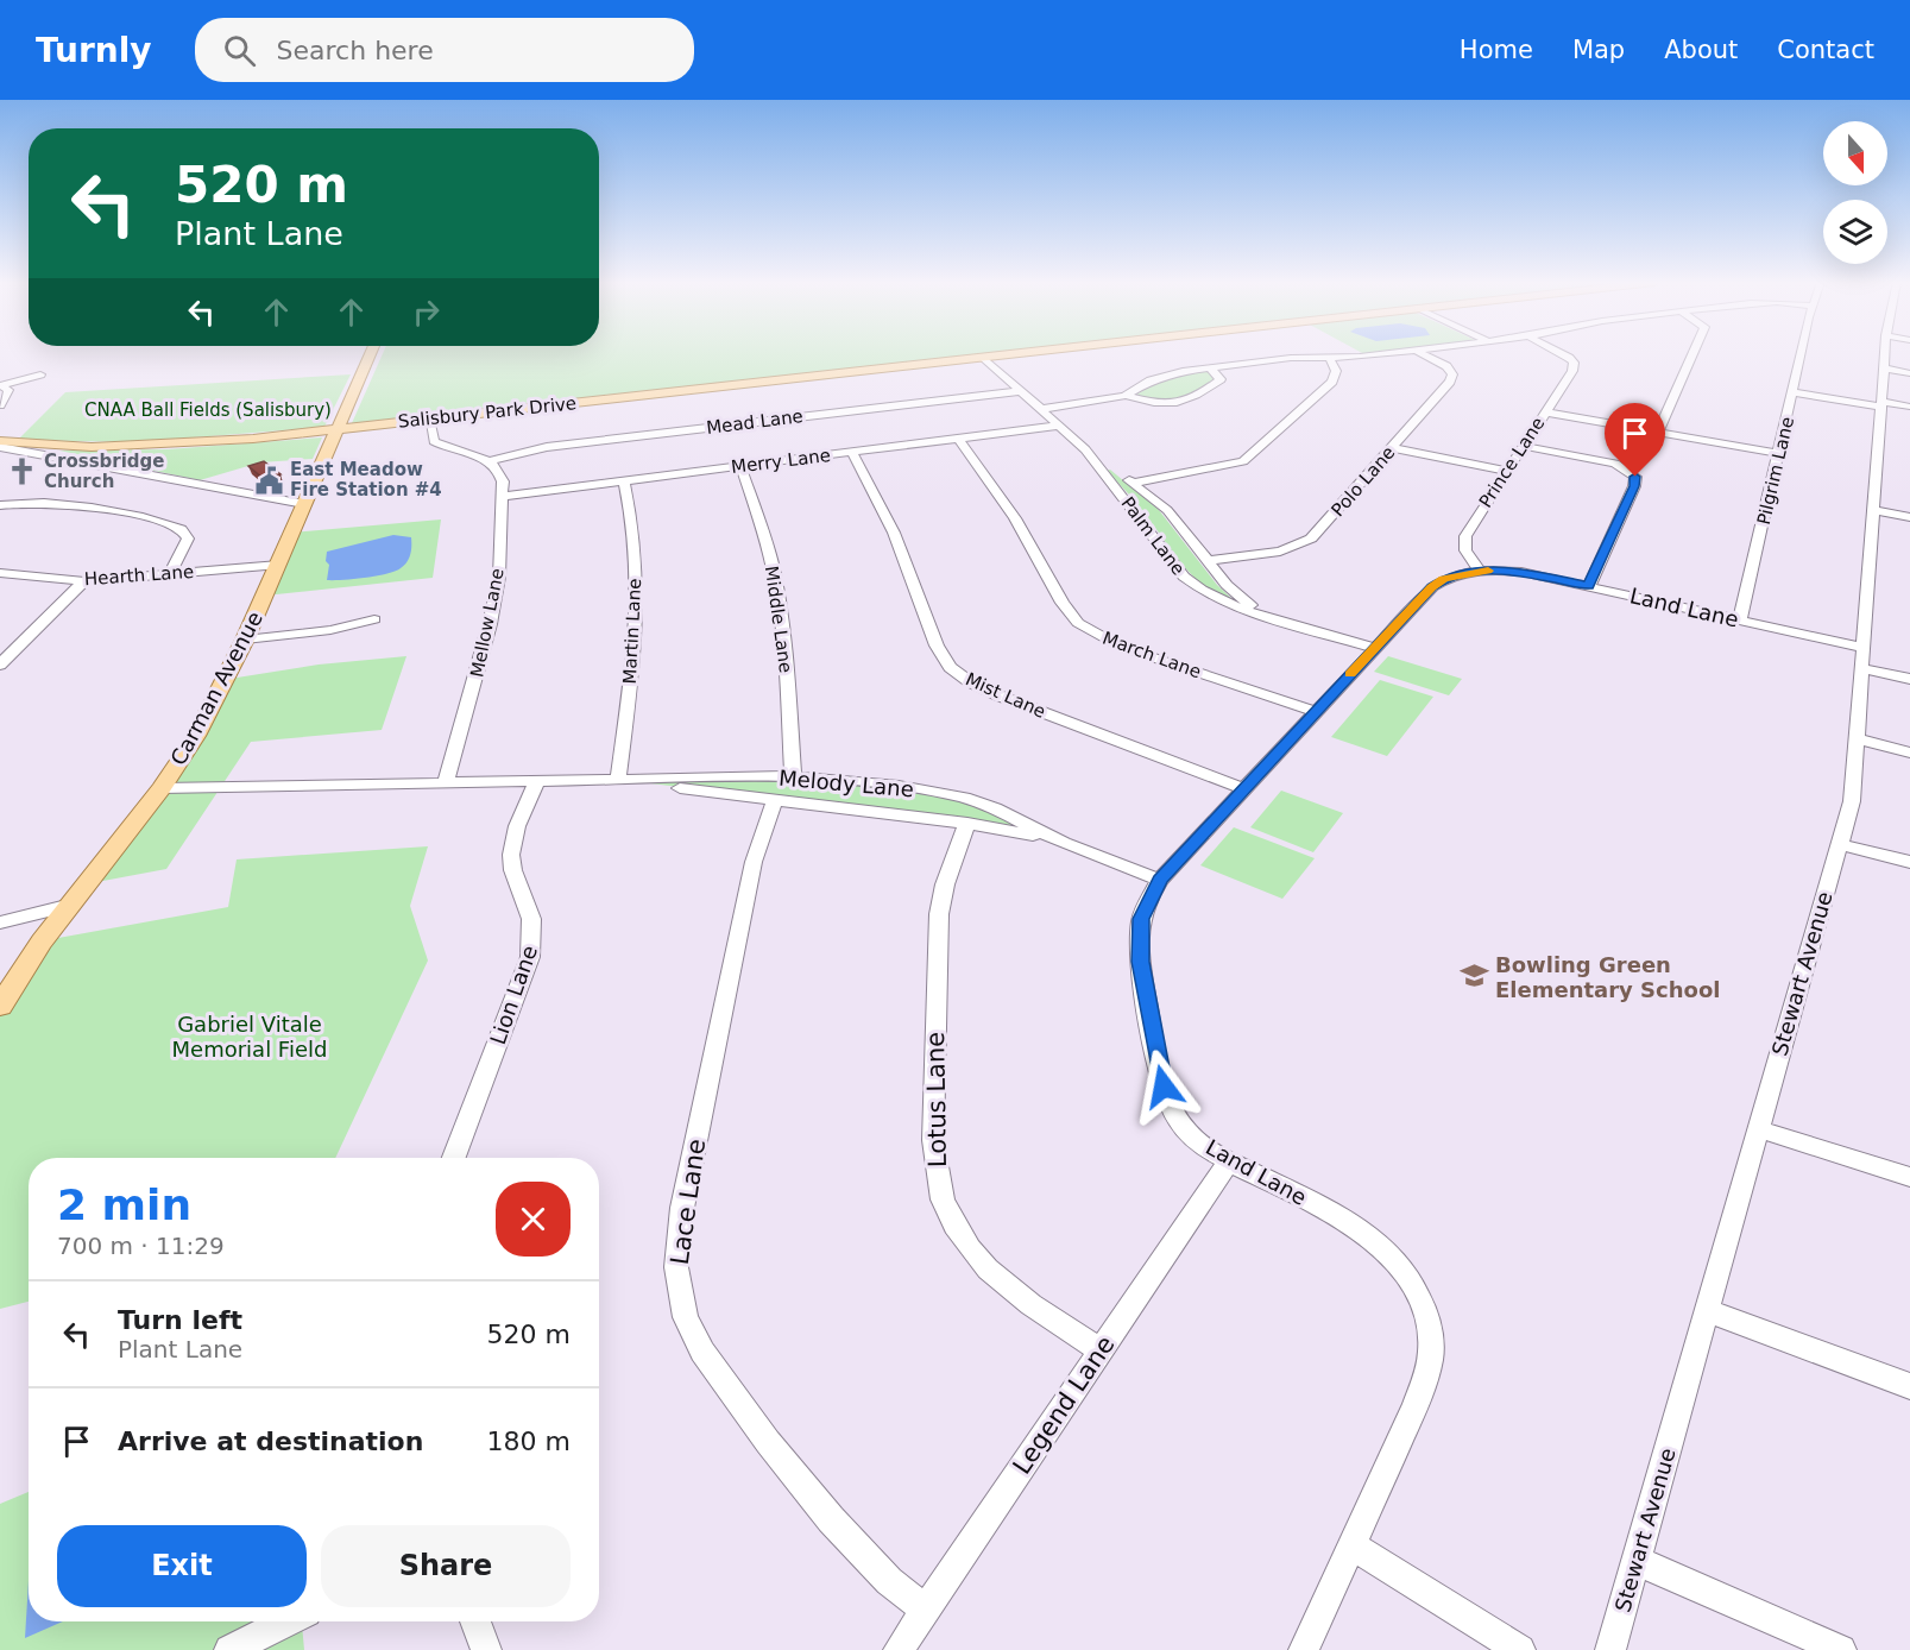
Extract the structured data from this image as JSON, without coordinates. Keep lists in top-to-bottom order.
{
  "streets": {
    "main road": ["Salisbury Park Drive", "Carman Avenue"],
    "street": [
      "Mead Lane",
      "Merry Lane",
      "Prince Lane",
      "Pilgrim Lane",
      "Polo Lane",
      "Palm Lane",
      "Hearth Lane",
      "Land Lane",
      "Middle Lane",
      "Mellow Lane",
      "Martin Lane",
      "March Lane",
      "Mist Lane",
      "Melody Lane",
      "Stewart Avenue",
      "Lion Lane",
      "Lotus Lane",
      "Lace Lane",
      "Legend Lane"
    ]
  },
  "crossings": [
    ["Salisbury Park Drive", "Palm Lane"],
    ["Salisbury Park Drive", "Carman Avenue"],
    ["Mead Lane", "Palm Lane"],
    ["Mead Lane", "Mellow Lane"],
    ["Merry Lane", "Palm Lane"],
    ["Merry Lane", "Middle Lane"],
    ["Merry Lane", "Mellow Lane"],
    ["Merry Lane", "Martin Lane"],
    ["Merry Lane", "March Lane"],
    ["Merry Lane", "Mist Lane"],
    ["Prince Lane", "Land Lane"],
    ["Pilgrim Lane", "Land Lane"],
    ["Polo Lane", "Palm Lane"],
    ["Palm Lane", "Land Lane"],
    ["Hearth Lane", "Carman Avenue"],
    ["Land Lane", "March Lane"],
    ["Land Lane", "Mist Lane"],
    ["Land Lane", "Melody Lane"],
    ["Land Lane", "Stewart Avenue"],
    ["Land Lane", "Legend Lane"],
    ["Middle Lane", "Melody Lane"],
    ["Mellow Lane", "Melody Lane"],
    ["Martin Lane", "Melody Lane"],
    ["Carman Avenue", "Melody Lane"],
    ["Melody Lane", "Lion Lane"],
    ["Melody Lane", "Lotus Lane"],
    ["Melody Lane", "Lace Lane"],
    ["Lotus Lane", "Legend Lane"],
    ["Lace Lane", "Legend Lane"]
  ],
  "parks": ["CNAA Ball Fields (Salisbury)", "Gabriel Vitale Memorial Field"],
  "places": {
    "church": ["Crossbridge Church"],
    "public building": ["East Meadow Fire Station #4"],
    "school or university": ["Bowling Green Elementary School"]
  },
  "north": "bottom",
  "page": {
    "header": "Turnly",
    "search": "Search here",
    "nav": [
      "Home",
      "Map",
      "About",
      "Contact"
    ],
    "turn": ["520 m", "Plant Lane"],
    "heading": ["2 min", "700 m · 11:29"],
    "list": [
      {
        "name": "Turn left",
        "note": "Plant Lane",
        "value": "520 m"
      },
      {
        "name": "Arrive at destination",
        "value": "180 m"
      }
    ],
    "buttons": ["Exit", "Share"]
  }
}
